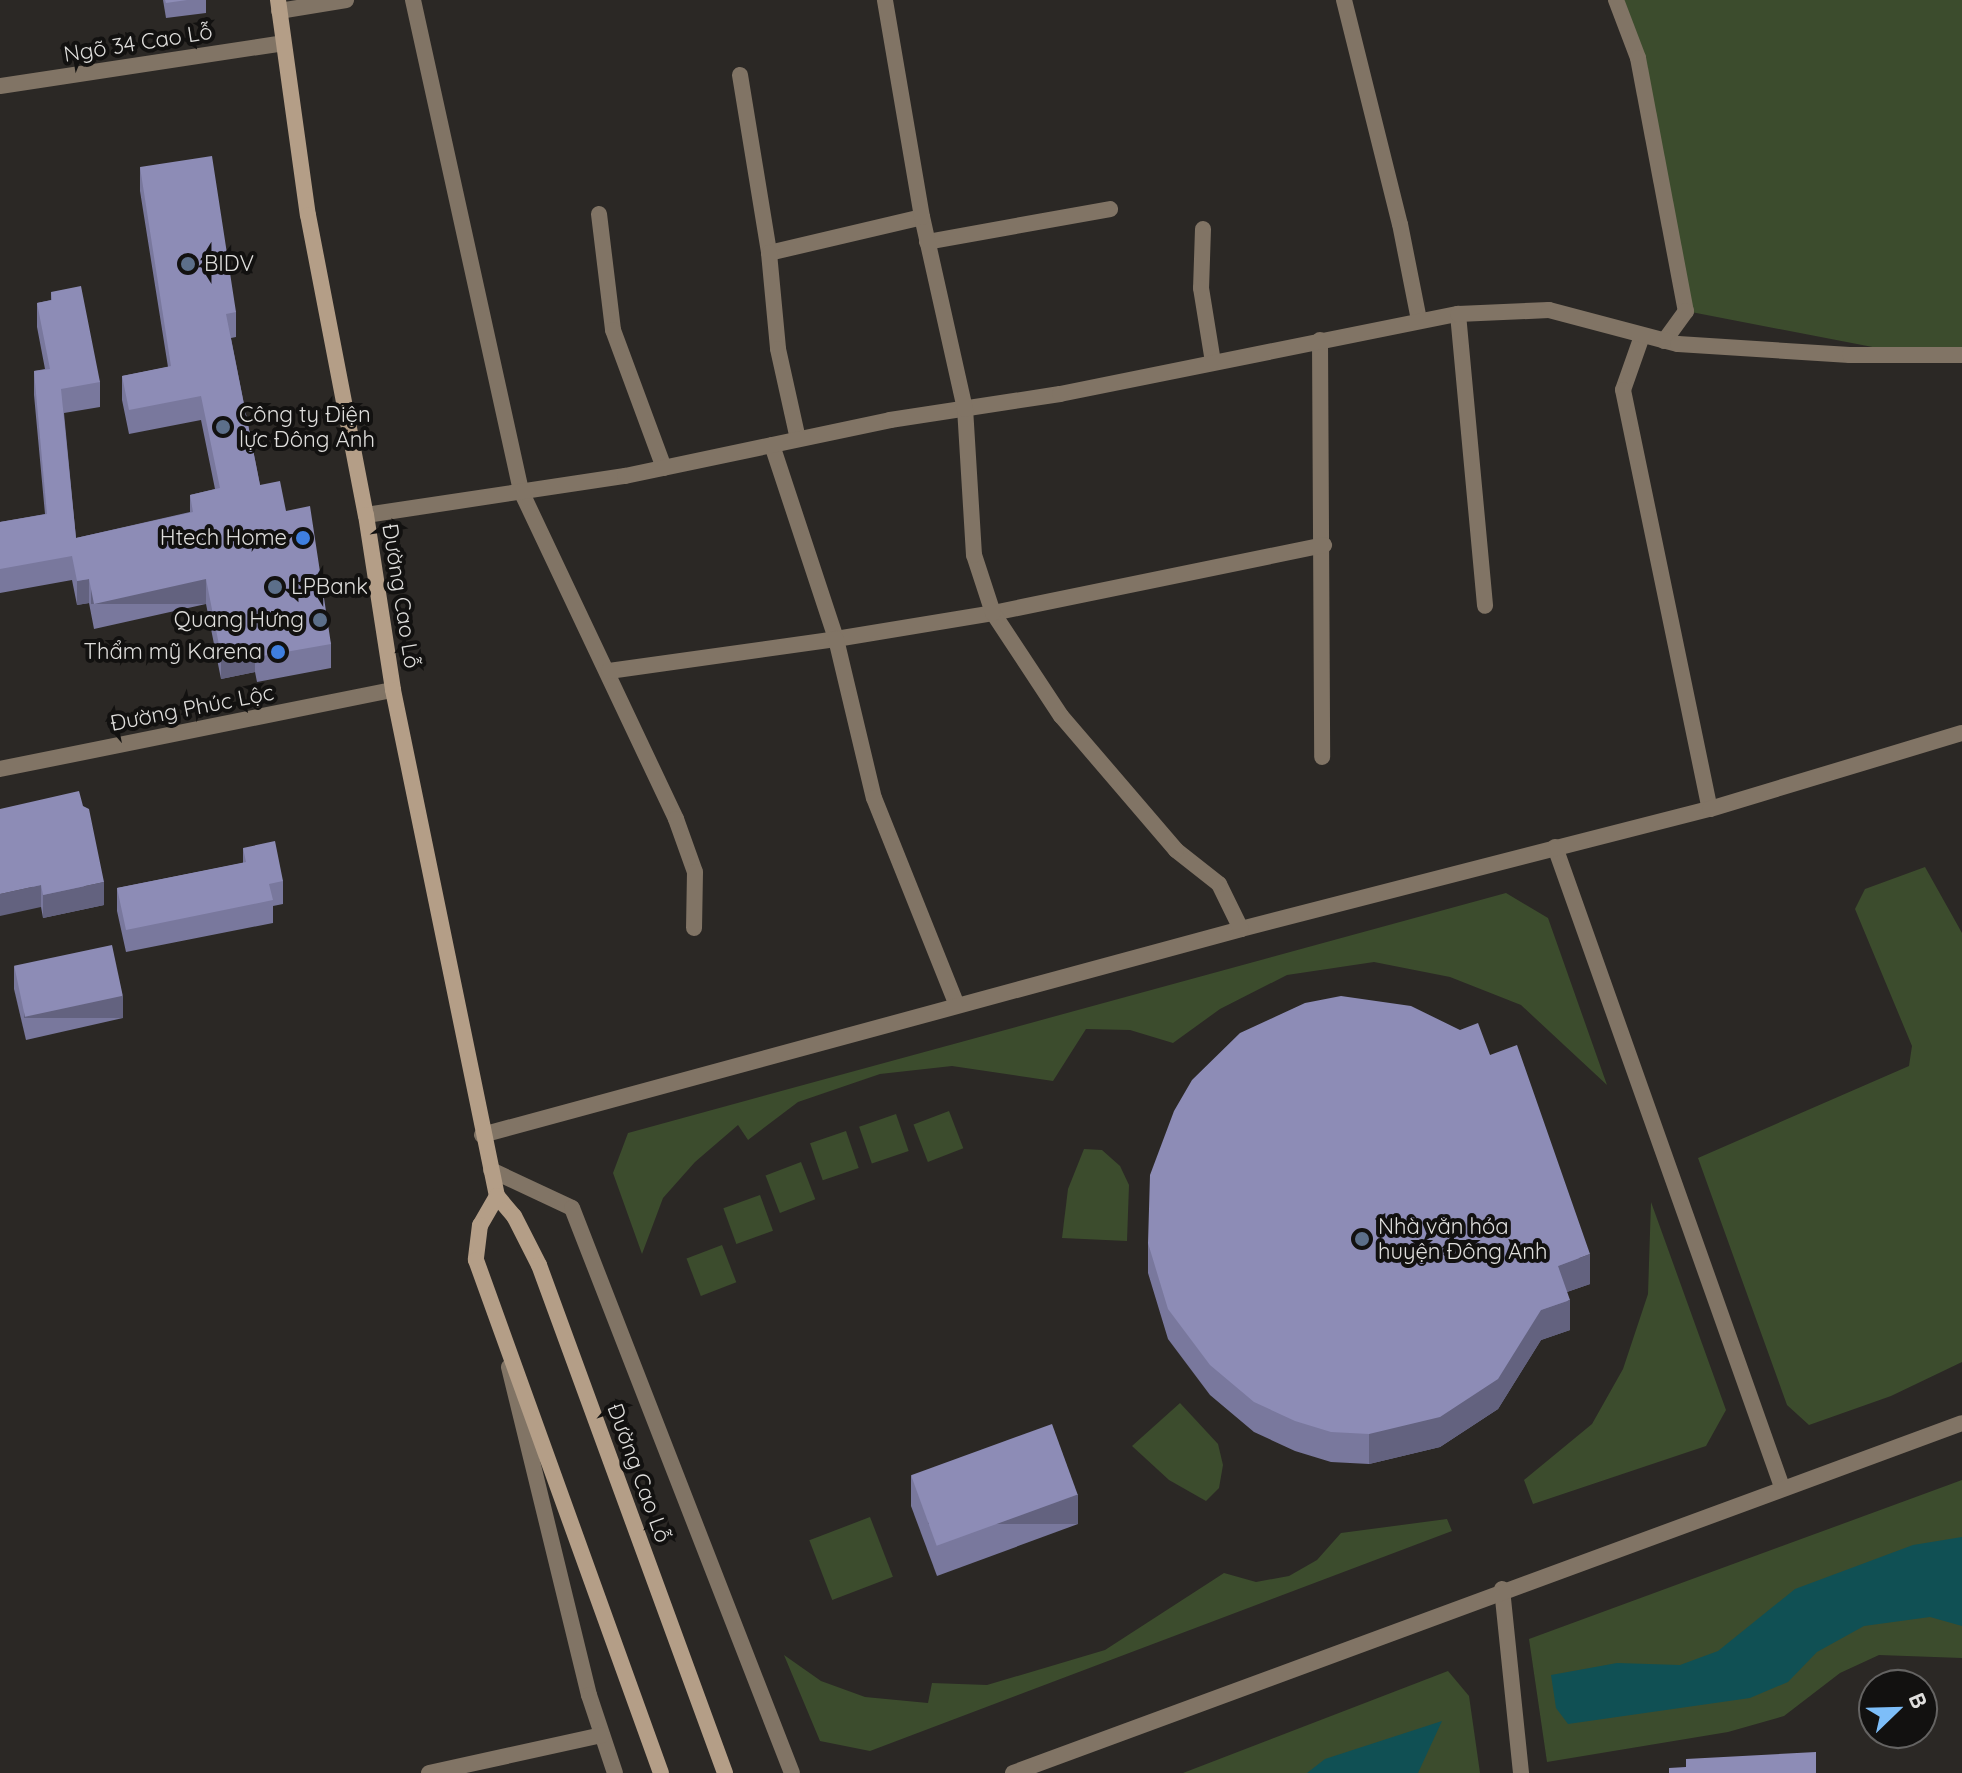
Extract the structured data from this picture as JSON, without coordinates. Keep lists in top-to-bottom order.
{
  "streets": {
    "main road": ["Đường Cao Lỗ"],
    "street": ["Ngõ 34 Cao Lỗ", "Đường Phúc Lộc"]
  },
  "crossings": [
    ["Ngõ 34 Cao Lỗ", "Đường Cao Lỗ"],
    ["Đường Cao Lỗ", "Đường Phúc Lộc"]
  ],
  "places": [
    "BIDV",
    "Công ty Điện lực Đông Anh",
    "Htech Home",
    "LPBank",
    "Quang Hưng",
    "Thẩm mỹ Karena",
    "Nhà văn hóa huyện Đông Anh"
  ],
  "north": "top right"
}
